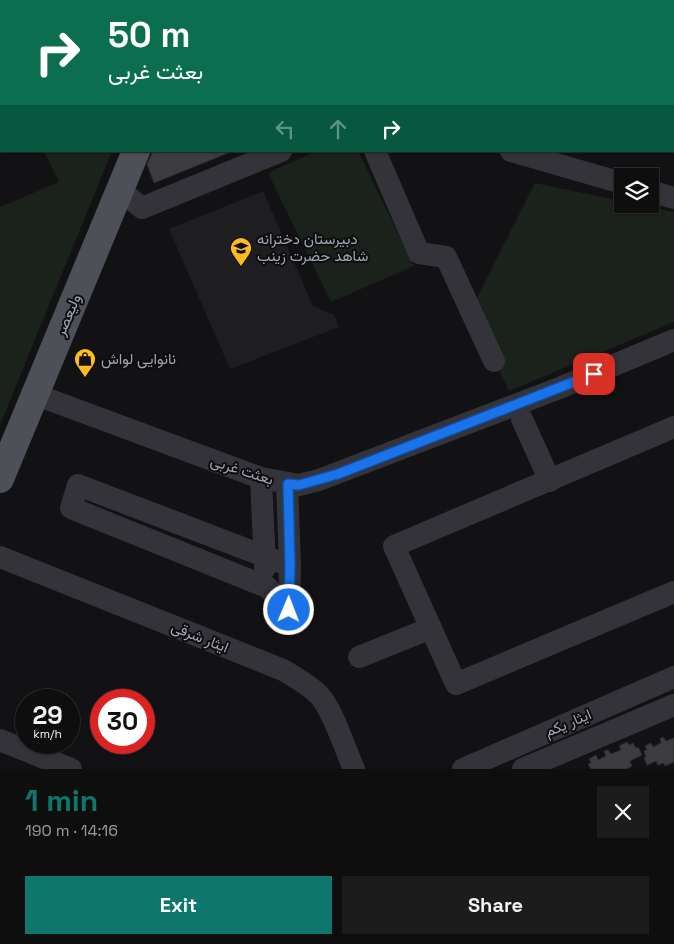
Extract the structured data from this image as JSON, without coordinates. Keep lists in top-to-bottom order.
{
  "streets": {
    "main road": ["ولیعصر"],
    "street": ["بعثت غربی", "ایثار شرقی", "ایثار یکم"]
  },
  "crossings": [
    ["ولیعصر", "بعثت غربی"]
  ],
  "places": {
    "school or university": ["دبیرستان دخترانه شاهد حضرت زینب"],
    "shop": ["نانوایی لواش"]
  },
  "page": {
    "turn": ["50 m", "بعثت غربی"],
    "speed": "29 km/h",
    "limit": "30",
    "heading": ["1 min", "190 m · 14:16"],
    "buttons": ["Exit", "Share"]
  }
}
